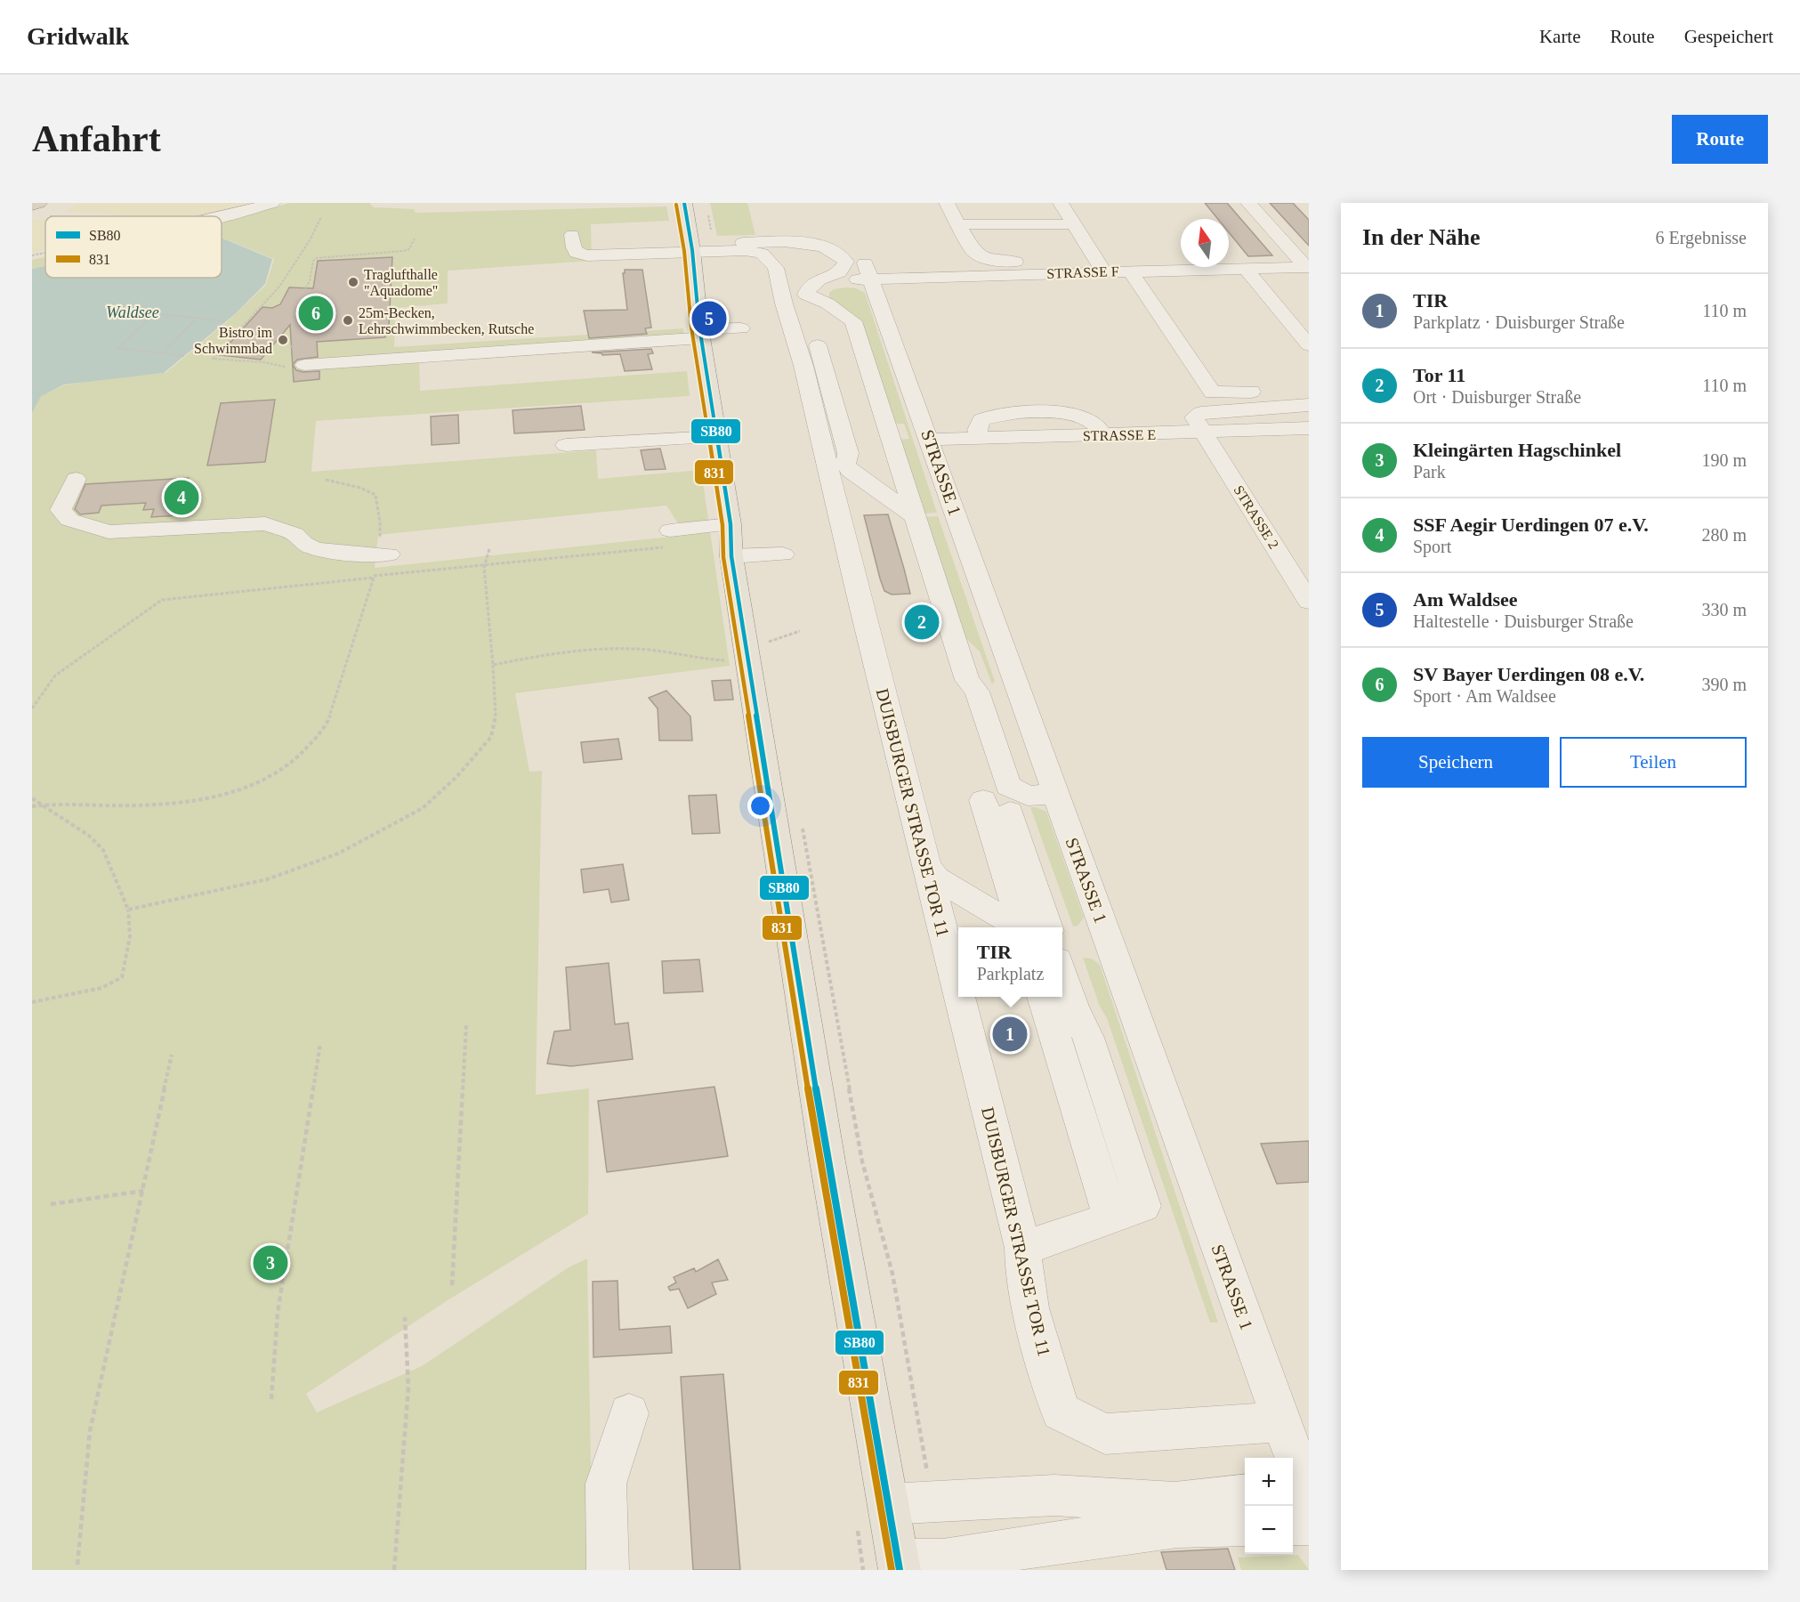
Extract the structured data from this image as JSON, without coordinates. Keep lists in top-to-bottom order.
{
  "streets": {
    "street": [
      "STRASSE F",
      "STRASSE E",
      "STRASSE 1",
      "STRASSE 2",
      "DUISBURGER STRASSE TOR 11"
    ]
  },
  "crossings": [
    ["STRASSE F", "STRASSE 1"],
    ["STRASSE E", "STRASSE 1"],
    ["STRASSE E", "STRASSE 2"],
    ["STRASSE 1", "DUISBURGER STRASSE TOR 11"]
  ],
  "water": ["Waldsee"],
  "places": ["Traglufthalle \"Aquadome\"", "25m-Becken, Lehrschwimmbecken, Rutsche", "Bistro im Schwimmbad"],
  "lines": ["transit line SB80", "transit line 831"],
  "legend": ["SB80", "831"],
  "north": "top",
  "page": {
    "header": "Gridwalk",
    "nav": ["Karte", "Route", "Gespeichert"],
    "buttons": [
      "Route",
      ["Speichern", "Teilen"]
    ],
    "title": "Anfahrt",
    "heading": ["In der Nähe", "6 Ergebnisse"],
    "list": [
      {
        "mark": "1",
        "name": "TIR",
        "note": "Parkplatz · Duisburger Straße",
        "value": "110 m"
      },
      {
        "mark": "2",
        "name": "Tor 11",
        "note": "Ort · Duisburger Straße",
        "value": "110 m"
      },
      {
        "mark": "3",
        "name": "Kleingärten Hagschinkel",
        "note": "Park",
        "value": "190 m"
      },
      {
        "mark": "4",
        "name": "SSF Aegir Uerdingen 07 e.V.",
        "note": "Sport",
        "value": "280 m"
      },
      {
        "mark": "5",
        "name": "Am Waldsee",
        "note": "Haltestelle · Duisburger Straße",
        "value": "330 m"
      },
      {
        "mark": "6",
        "name": "SV Bayer Uerdingen 08 e.V.",
        "note": "Sport · Am Waldsee",
        "value": "390 m"
      }
    ],
    "pins": [
      "6",
      "5",
      "4",
      "2",
      "1",
      "3"
    ],
    "popup": ["TIR", "Parkplatz"],
    "map_buttons": ["+", "−"]
  }
}
